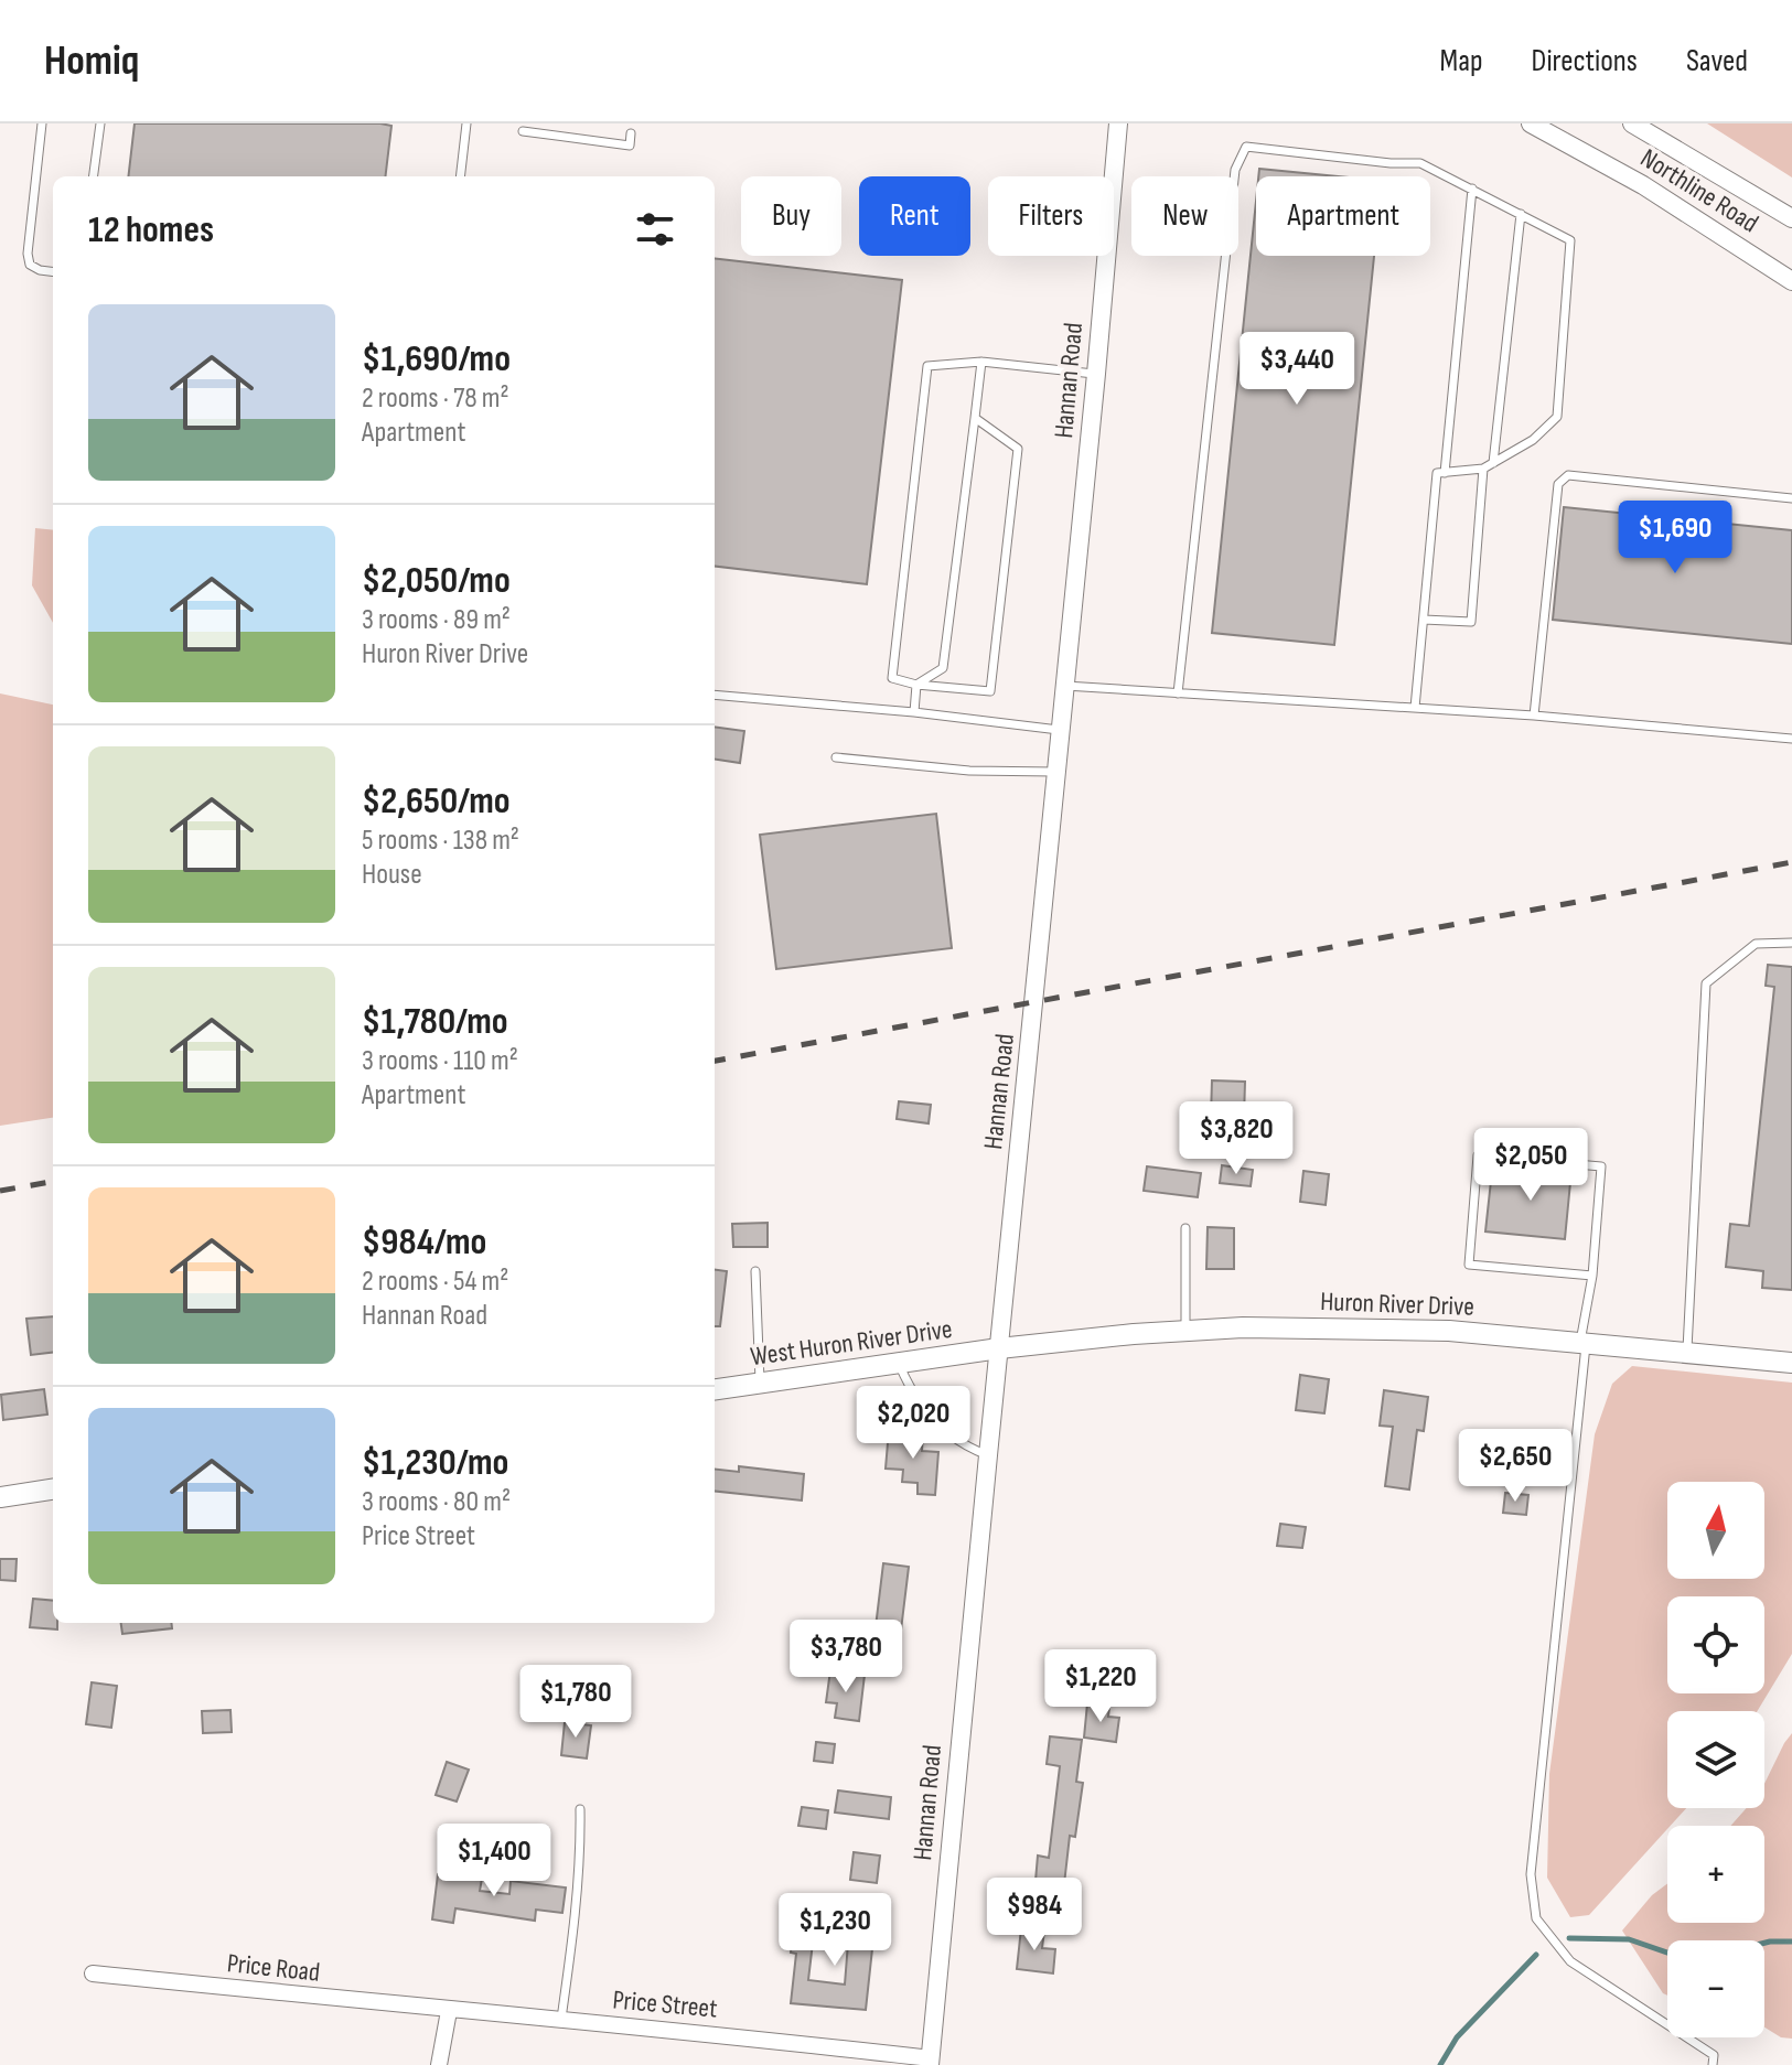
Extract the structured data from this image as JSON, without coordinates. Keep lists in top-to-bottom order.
{
  "streets": {
    "main road": ["Huron River Drive", "West Huron River Drive"],
    "street": [
      "Northline Road",
      "Hannan Road",
      "Price Road",
      "Price Street"
    ]
  },
  "crossings": [
    ["Hannan Road", "Huron River Drive"],
    ["Hannan Road", "West Huron River Drive"],
    ["Hannan Road", "Price Street"],
    ["Huron River Drive", "West Huron River Drive"],
    ["Price Road", "Price Street"]
  ],
  "north": "top",
  "page": {
    "header": "Homiq",
    "nav": ["Map", "Directions", "Saved"],
    "chip": [
      "Buy",
      "Rent",
      "Filters",
      "New",
      "Apartment"
    ],
    "heading": "12 homes",
    "list": [
      {
        "name": "$1,690/mo",
        "note": "2 rooms · 78 m² · Apartment"
      },
      {
        "name": "$2,050/mo",
        "note": "3 rooms · 89 m² · Huron River Drive"
      },
      {
        "name": "$2,650/mo",
        "note": "5 rooms · 138 m² · House"
      },
      {
        "name": "$1,780/mo",
        "note": "3 rooms · 110 m² · Apartment"
      },
      {
        "name": "$984/mo",
        "note": "2 rooms · 54 m² · Hannan Road"
      },
      {
        "name": "$1,230/mo",
        "note": "3 rooms · 80 m² · Price Street"
      }
    ],
    "price": [
      "$3,440",
      "$1,690",
      "$3,820",
      "$2,050",
      "$2,020",
      "$2,650",
      "$3,780",
      "$1,220",
      "$1,780",
      "$1,400",
      "$984",
      "$1,230"
    ],
    "map_buttons": ["+", "−"]
  }
}
